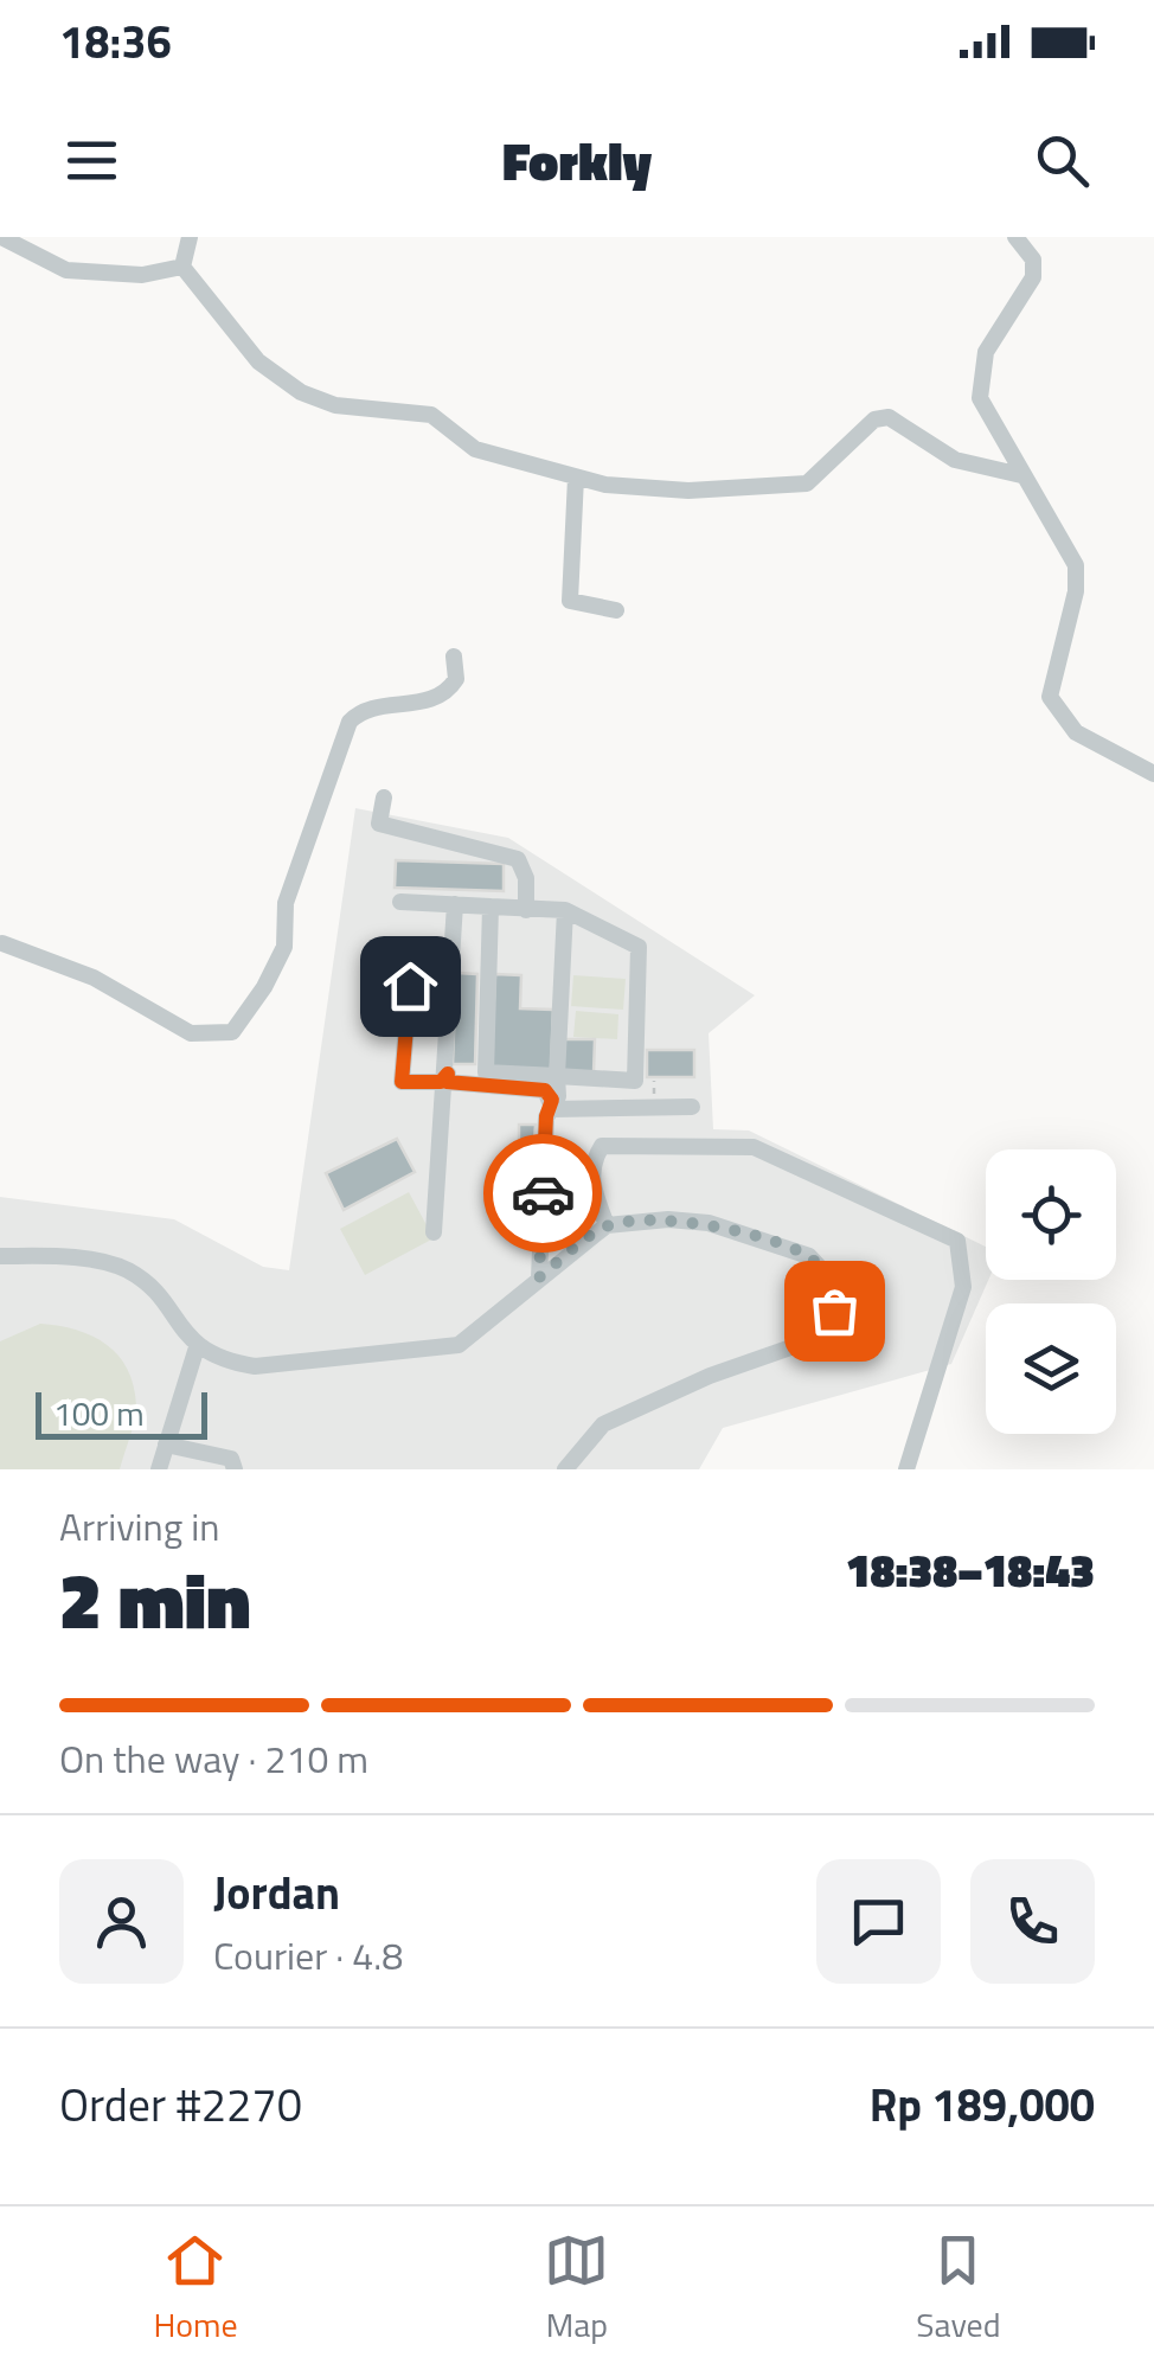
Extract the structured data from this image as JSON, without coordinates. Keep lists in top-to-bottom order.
{
  "scale_bar": "100 m",
  "page": {
    "status": "18:36",
    "header": "Forkly",
    "scale": "100 m",
    "heading": ["2 min", "Arriving in", "18:38–18:43"],
    "panel": [
      "Jordan",
      "Courier · 4.8",
      "Order #2270",
      "Rp 189,000"
    ],
    "bar": "On the way · 210 m",
    "tabs": ["Home", "Map", "Saved"]
  }
}
